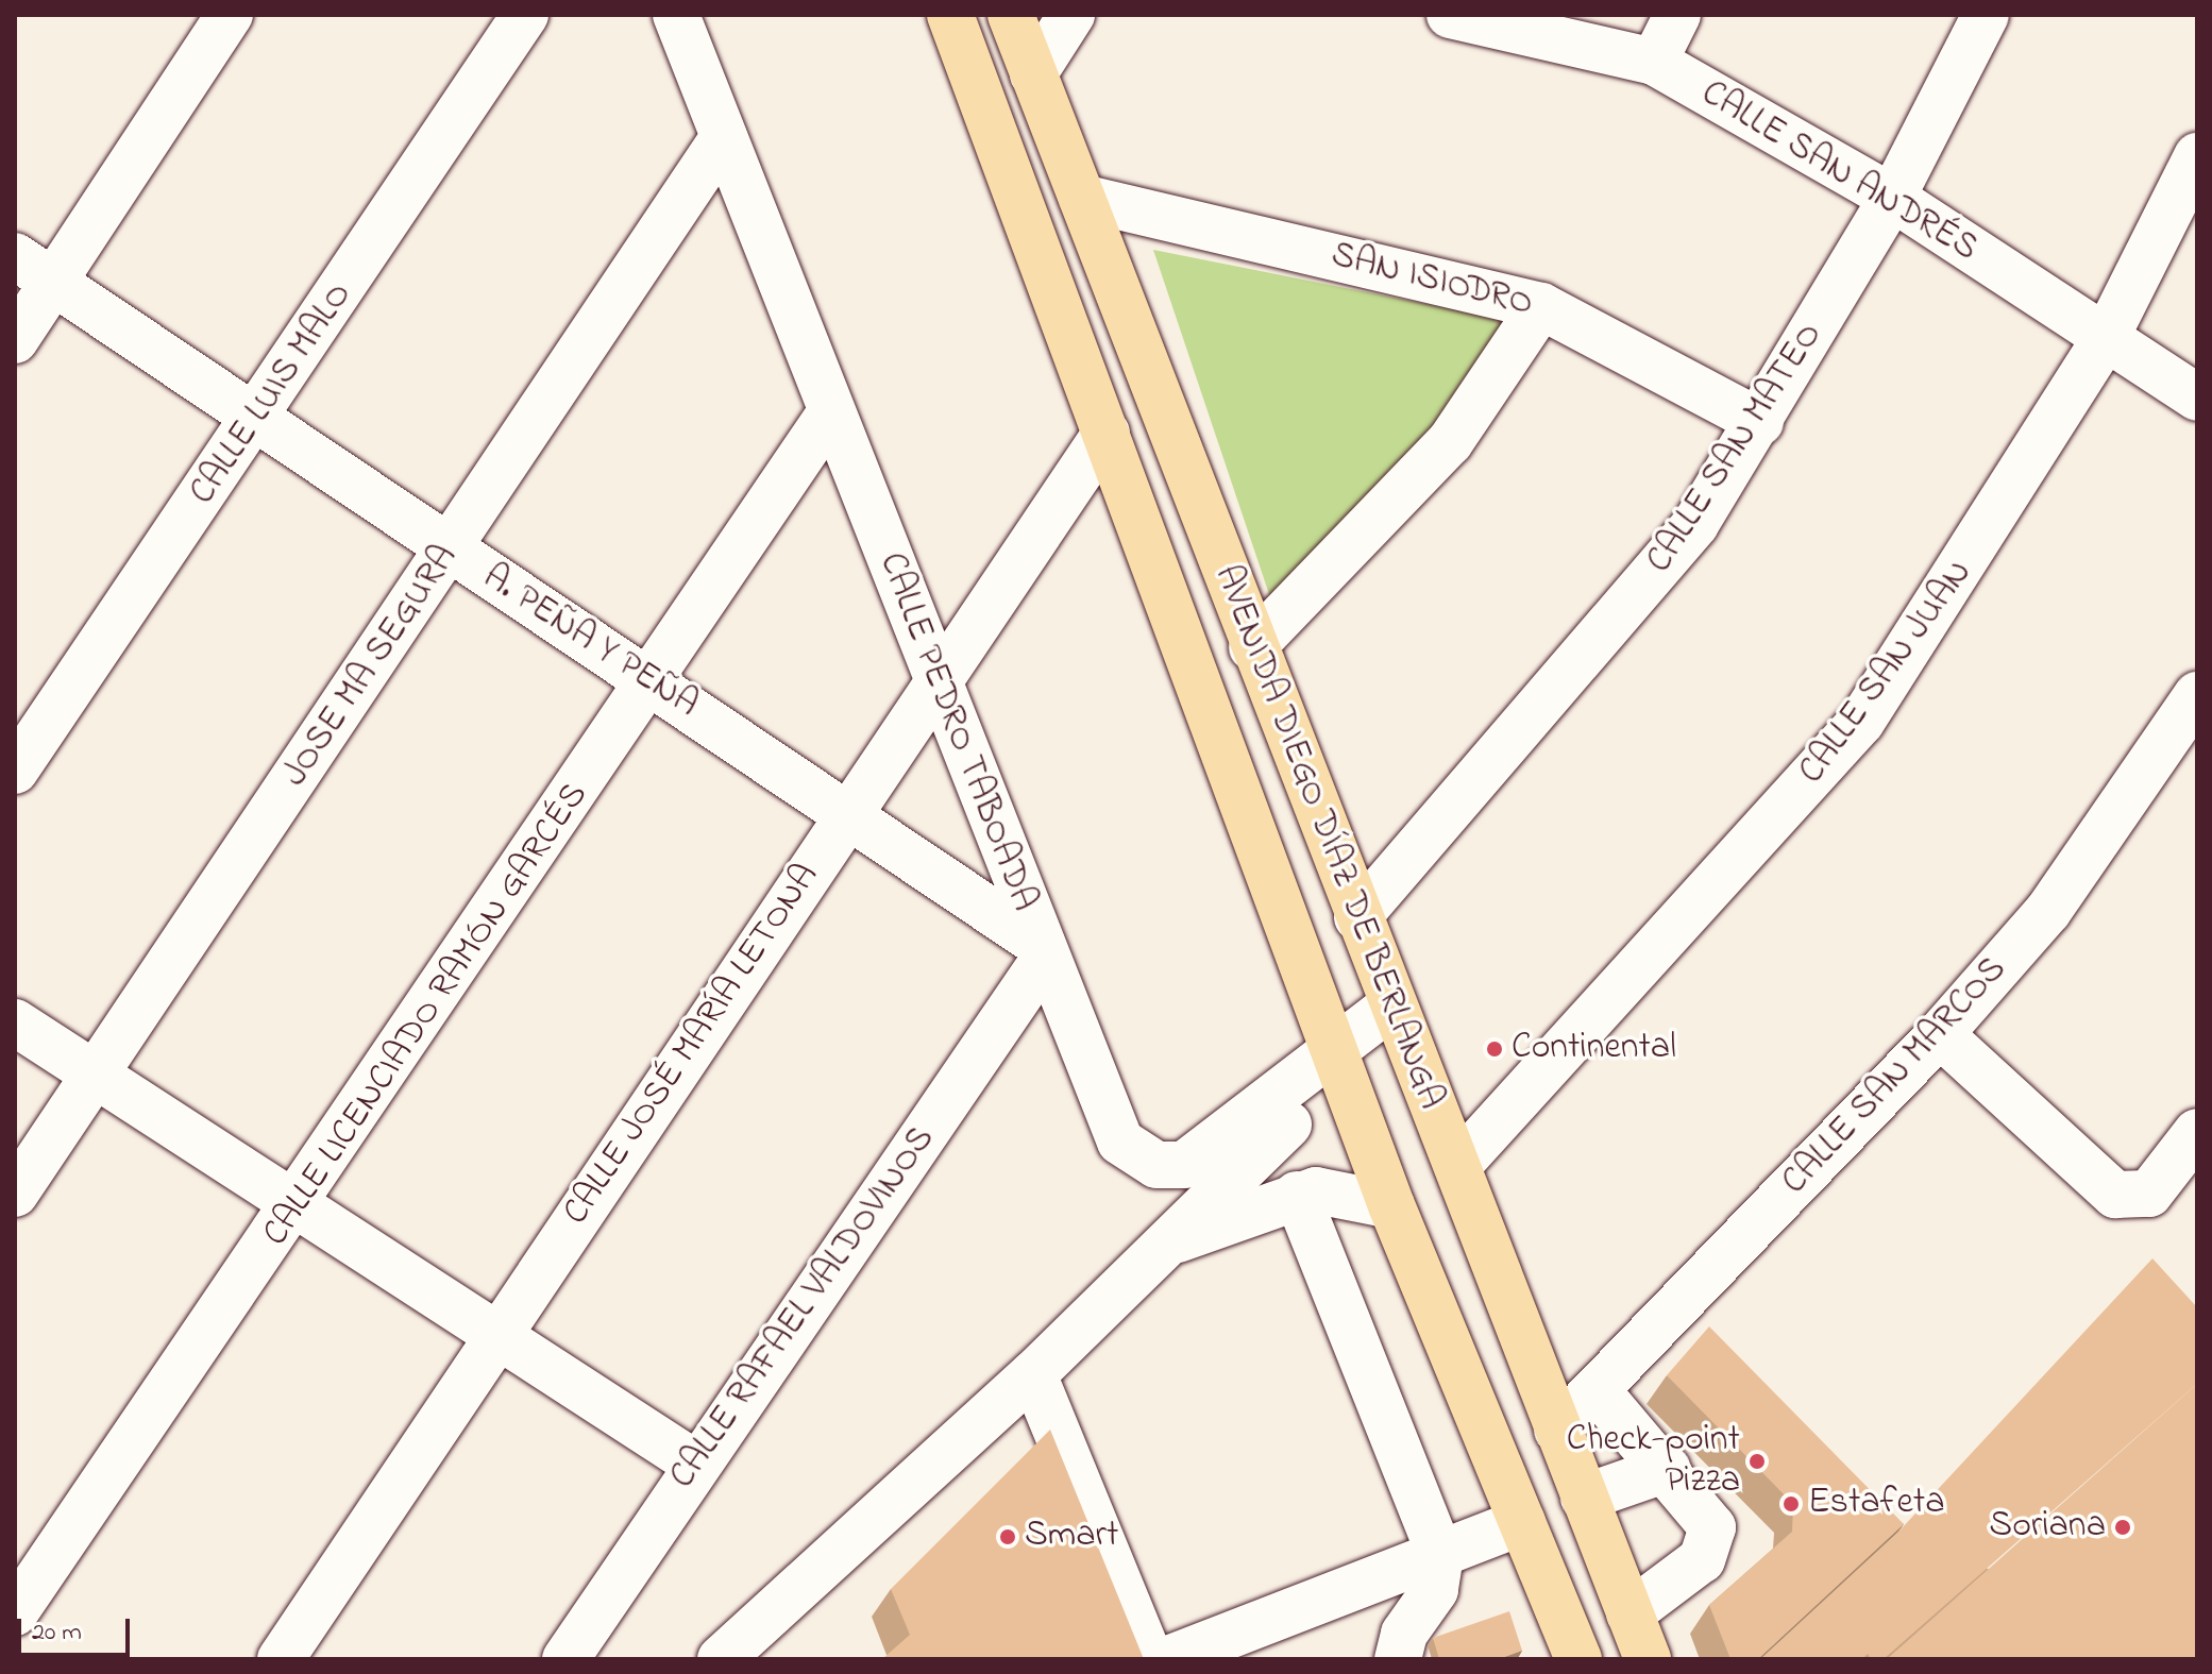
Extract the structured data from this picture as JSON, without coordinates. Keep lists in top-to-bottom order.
{
  "streets": {
    "main road": ["AVENIDA DIEGO DÍAZ DE BERLANGA"],
    "street": [
      "CALLE SAN ANDRÉS",
      "SAN ISIODRO",
      "CALLE LUIS MALO",
      "CALLE SAN MATEO",
      "A. PEÑA Y PEÑA",
      "JOSE MA SEGURA",
      "CALLE SAN JUAN",
      "CALLE PEDRO TABOADA",
      "CALLE LICENCIADO RAMÓN GARCÉS",
      "CALLE JOSÉ MARÍA LETONA",
      "CALLE SAN MARCOS",
      "CALLE RAFAEL VALDOVINOS"
    ]
  },
  "crossings": [
    ["CALLE SAN ANDRÉS", "CALLE SAN MATEO"],
    ["CALLE SAN ANDRÉS", "CALLE SAN JUAN"],
    ["SAN ISIODRO", "CALLE SAN MATEO"],
    ["SAN ISIODRO", "AVENIDA DIEGO DÍAZ DE BERLANGA"],
    ["CALLE LUIS MALO", "A. PEÑA Y PEÑA"],
    ["CALLE SAN MATEO", "AVENIDA DIEGO DÍAZ DE BERLANGA"],
    ["A. PEÑA Y PEÑA", "JOSE MA SEGURA"],
    ["A. PEÑA Y PEÑA", "CALLE PEDRO TABOADA"],
    ["A. PEÑA Y PEÑA", "CALLE LICENCIADO RAMÓN GARCÉS"],
    ["A. PEÑA Y PEÑA", "CALLE JOSÉ MARÍA LETONA"],
    ["A. PEÑA Y PEÑA", "CALLE RAFAEL VALDOVINOS"],
    ["JOSE MA SEGURA", "CALLE PEDRO TABOADA"],
    ["CALLE SAN JUAN", "AVENIDA DIEGO DÍAZ DE BERLANGA"],
    ["CALLE PEDRO TABOADA", "AVENIDA DIEGO DÍAZ DE BERLANGA"],
    ["CALLE PEDRO TABOADA", "CALLE LICENCIADO RAMÓN GARCÉS"],
    ["CALLE PEDRO TABOADA", "CALLE JOSÉ MARÍA LETONA"],
    ["CALLE PEDRO TABOADA", "CALLE RAFAEL VALDOVINOS"],
    ["AVENIDA DIEGO DÍAZ DE BERLANGA", "CALLE JOSÉ MARÍA LETONA"],
    ["AVENIDA DIEGO DÍAZ DE BERLANGA", "CALLE SAN MARCOS"]
  ],
  "places": [
    "Continental",
    "Check-point Pizza",
    "Estafeta",
    "Soriana",
    "Smart"
  ],
  "scale_bar": "20 m"
}
